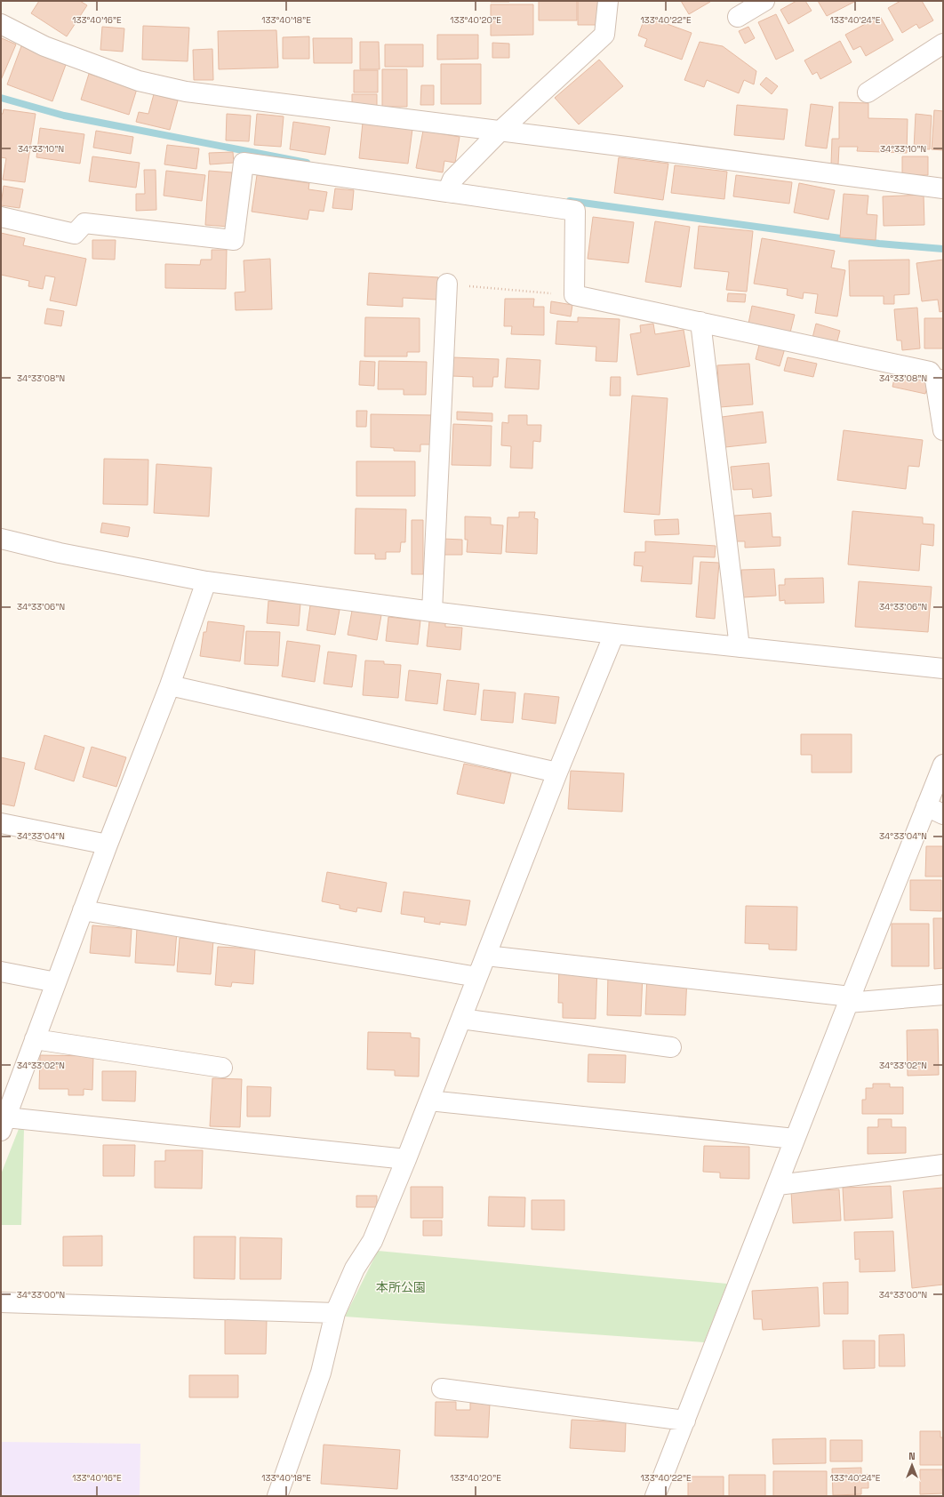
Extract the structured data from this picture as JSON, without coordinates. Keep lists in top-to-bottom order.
{
  "parks": ["本所公園"],
  "north": "top",
  "coordinates": [
    "133°40'16\"E",
    "133°40'18\"E",
    "133°40'20\"E",
    "133°40'22\"E",
    "133°40'24\"E",
    "34°33'10\"N",
    "34°33'08\"N",
    "34°33'06\"N",
    "34°33'04\"N",
    "34°33'02\"N",
    "34°33'00\"N"
  ]
}
